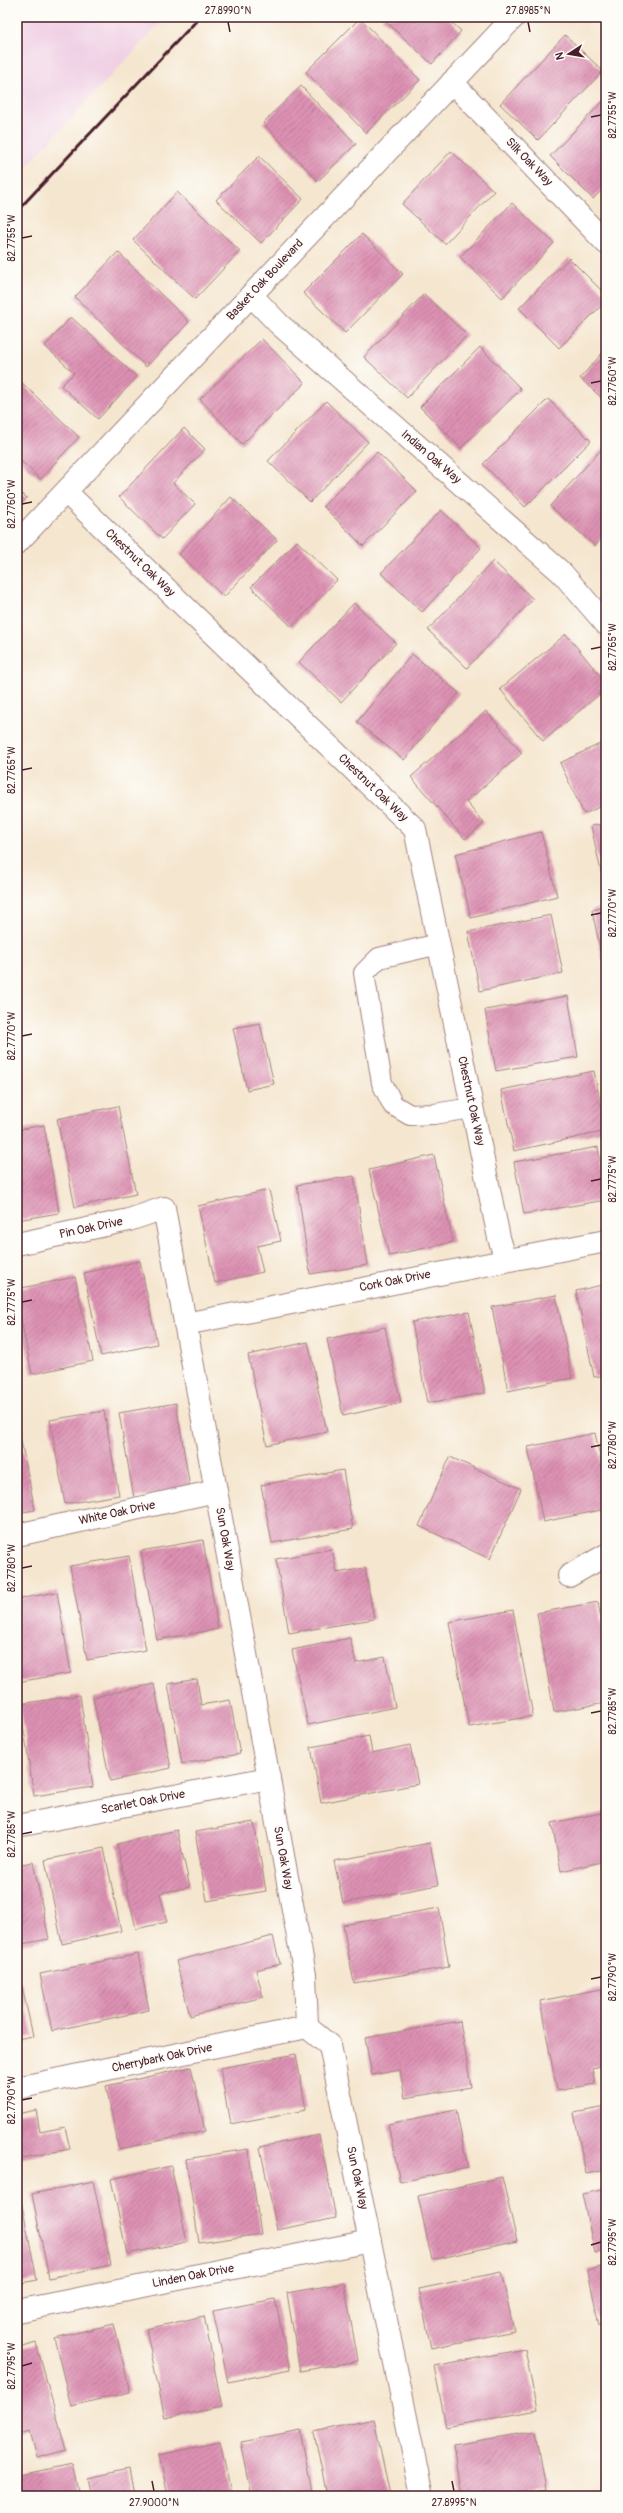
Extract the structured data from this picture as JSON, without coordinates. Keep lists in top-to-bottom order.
{
  "streets": {
    "street": [
      "Silk Oak Way",
      "Basket Oak Boulevard",
      "Indian Oak Way",
      "Chestnut Oak Way",
      "Pin Oak Drive",
      "Cork Oak Drive",
      "White Oak Drive",
      "Sun Oak Way",
      "Scarlet Oak Drive",
      "Cherrybark Oak Drive",
      "Linden Oak Drive"
    ]
  },
  "crossings": [
    ["Silk Oak Way", "Basket Oak Boulevard"],
    ["Basket Oak Boulevard", "Indian Oak Way"],
    ["Basket Oak Boulevard", "Chestnut Oak Way"],
    ["Chestnut Oak Way", "Cork Oak Drive"],
    ["Pin Oak Drive", "Sun Oak Way"],
    ["Cork Oak Drive", "Sun Oak Way"],
    ["White Oak Drive", "Sun Oak Way"],
    ["Sun Oak Way", "Scarlet Oak Drive"],
    ["Sun Oak Way", "Cherrybark Oak Drive"],
    ["Sun Oak Way", "Linden Oak Drive"]
  ],
  "north": "left",
  "coordinates": [
    "27.8990°N",
    "27.8985°N",
    "82.7755°W",
    "82.7760°W",
    "82.7765°W",
    "82.7770°W",
    "82.7775°W",
    "82.7780°W",
    "82.7785°W",
    "82.7790°W",
    "82.7795°W",
    "27.9000°N",
    "27.8995°N"
  ]
}
